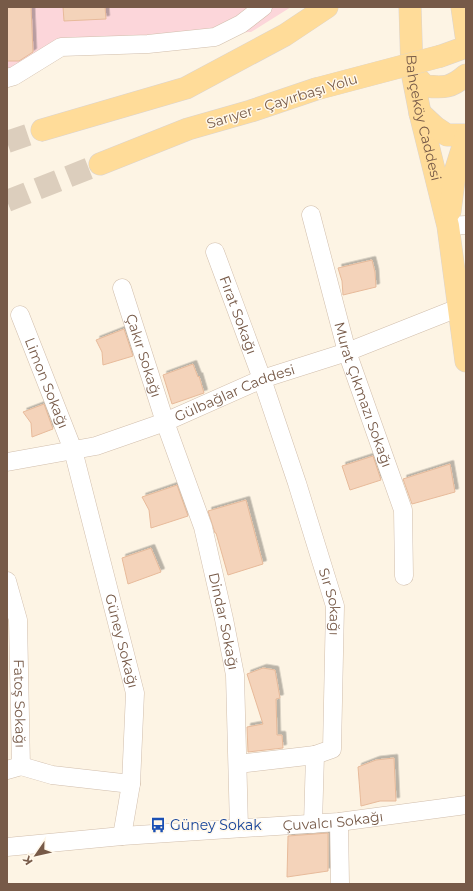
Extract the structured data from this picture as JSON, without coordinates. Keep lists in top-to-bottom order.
{
  "streets": {
    "main road": ["Sarıyer - Çayırbaşı Yolu", "Bahçeköy Caddesi"],
    "street": [
      "Fırat Sokağı",
      "Çakır Sokağı",
      "Limon Sokağı",
      "Gülbağlar Caddesi",
      "Murat Çıkmazı Sokağı",
      "Sır Sokağı",
      "Dindar Sokağı",
      "Güney Sokağı",
      "Fatoş Sokağı",
      "Çuvalcı Sokağı"
    ]
  },
  "crossings": [
    ["Bahçeköy Caddesi", "Gülbağlar Caddesi"],
    ["Fırat Sokağı", "Gülbağlar Caddesi"],
    ["Fırat Sokağı", "Sır Sokağı"],
    ["Çakır Sokağı", "Gülbağlar Caddesi"],
    ["Çakır Sokağı", "Dindar Sokağı"],
    ["Limon Sokağı", "Gülbağlar Caddesi"],
    ["Limon Sokağı", "Güney Sokağı"],
    ["Gülbağlar Caddesi", "Murat Çıkmazı Sokağı"],
    ["Gülbağlar Caddesi", "Sır Sokağı"],
    ["Gülbağlar Caddesi", "Dindar Sokağı"],
    ["Gülbağlar Caddesi", "Güney Sokağı"],
    ["Dindar Sokağı", "Çuvalcı Sokağı"],
    ["Güney Sokağı", "Çuvalcı Sokağı"]
  ],
  "places": {
    "bus stop": ["Güney Sokak"]
  },
  "north": "bottom left"
}
